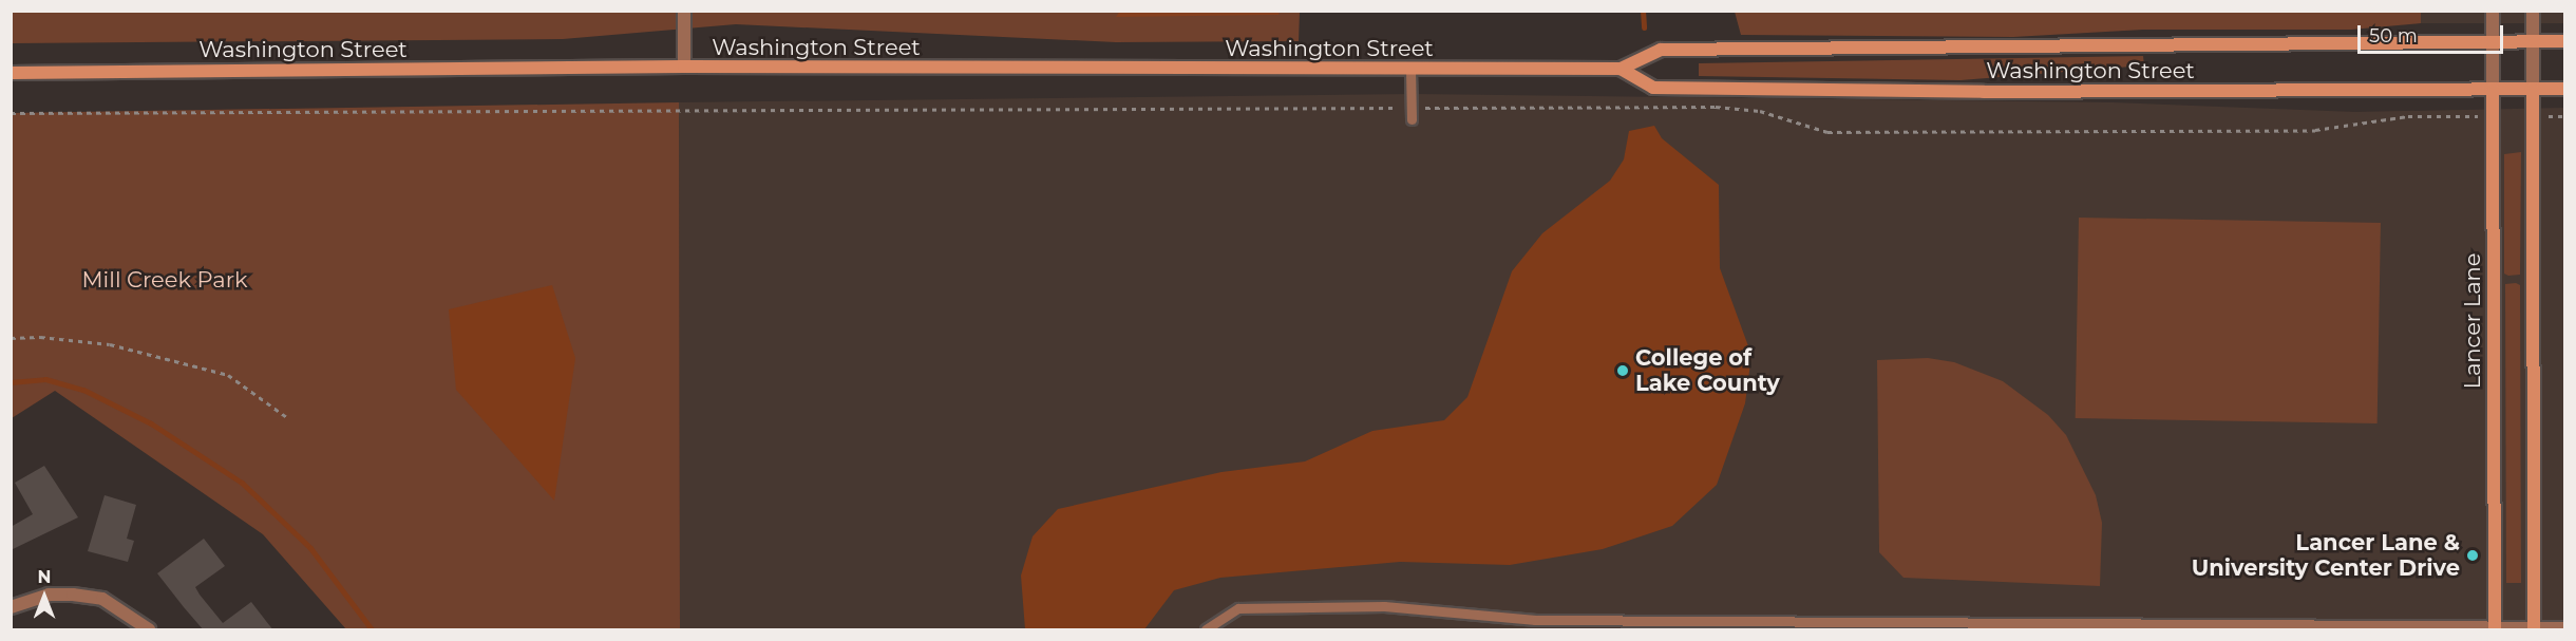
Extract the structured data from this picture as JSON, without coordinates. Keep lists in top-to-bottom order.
{
  "streets": {
    "main road": ["Washington Street", "Lancer Lane"]
  },
  "crossings": [
    ["Washington Street", "Lancer Lane"]
  ],
  "parks": ["Mill Creek Park"],
  "places": ["College of Lake County", "Lancer Lane & University Center Drive"],
  "scale_bar": "50 m",
  "north": "top"
}
